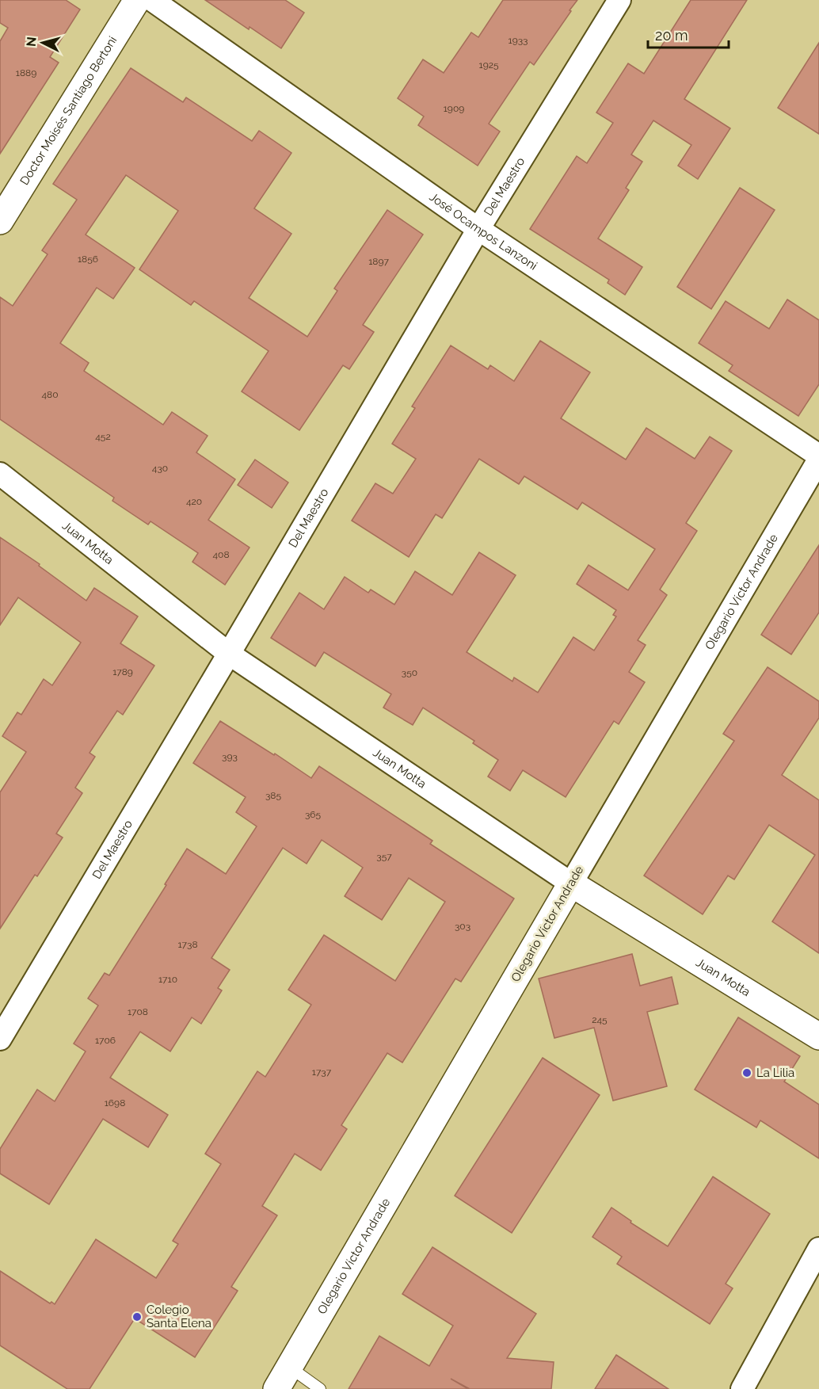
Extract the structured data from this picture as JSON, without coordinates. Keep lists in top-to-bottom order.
{
  "streets": {
    "street": [
      "Doctor Moisés Santiago Bertoni",
      "Del Maestro",
      "José Ocampos Lanzoni",
      "Juan Motta",
      "Olegario Víctor Andrade"
    ]
  },
  "crossings": [
    ["Del Maestro", "José Ocampos Lanzoni"],
    ["Del Maestro", "Juan Motta"],
    ["Juan Motta", "Olegario Víctor Andrade"]
  ],
  "places": ["La Lilia", "Colegio Santa Elena"],
  "house_numbers": [
    "1933",
    "1925",
    "1889",
    "1909",
    "1856",
    "1897",
    "480",
    "452",
    "430",
    "420",
    "408",
    "1789",
    "350",
    "393",
    "385",
    "365",
    "357",
    "303",
    "1738",
    "1710",
    "1708",
    "245",
    "1706",
    "1737",
    "1698"
  ],
  "scale_bar": "20 m",
  "north": "left"
}
